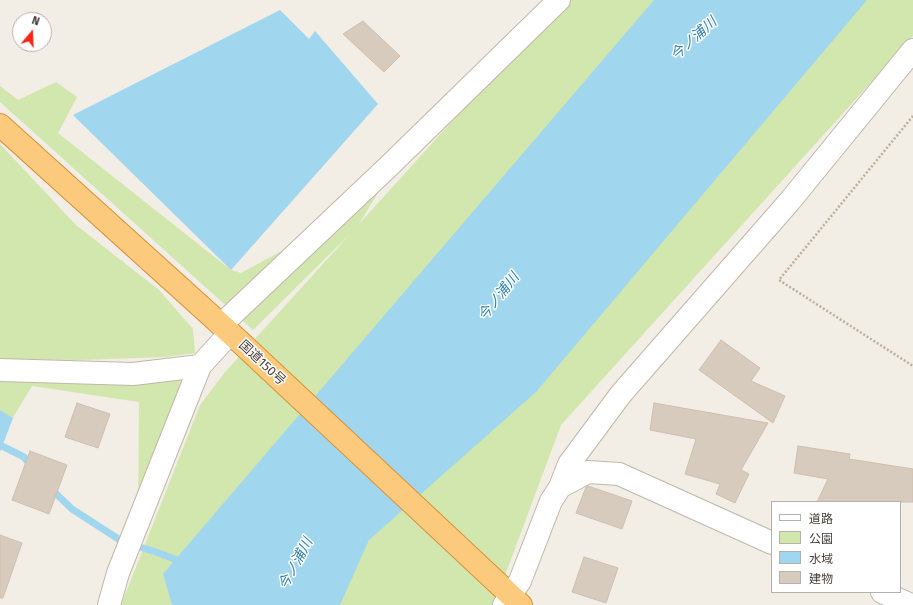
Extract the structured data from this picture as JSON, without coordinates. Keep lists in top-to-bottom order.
{
  "streets": {
    "highway": ["国道150号"]
  },
  "water": ["今ノ浦川"],
  "legend": [
    "道路",
    "公園",
    "水域",
    "建物"
  ],
  "north": "top"
}
